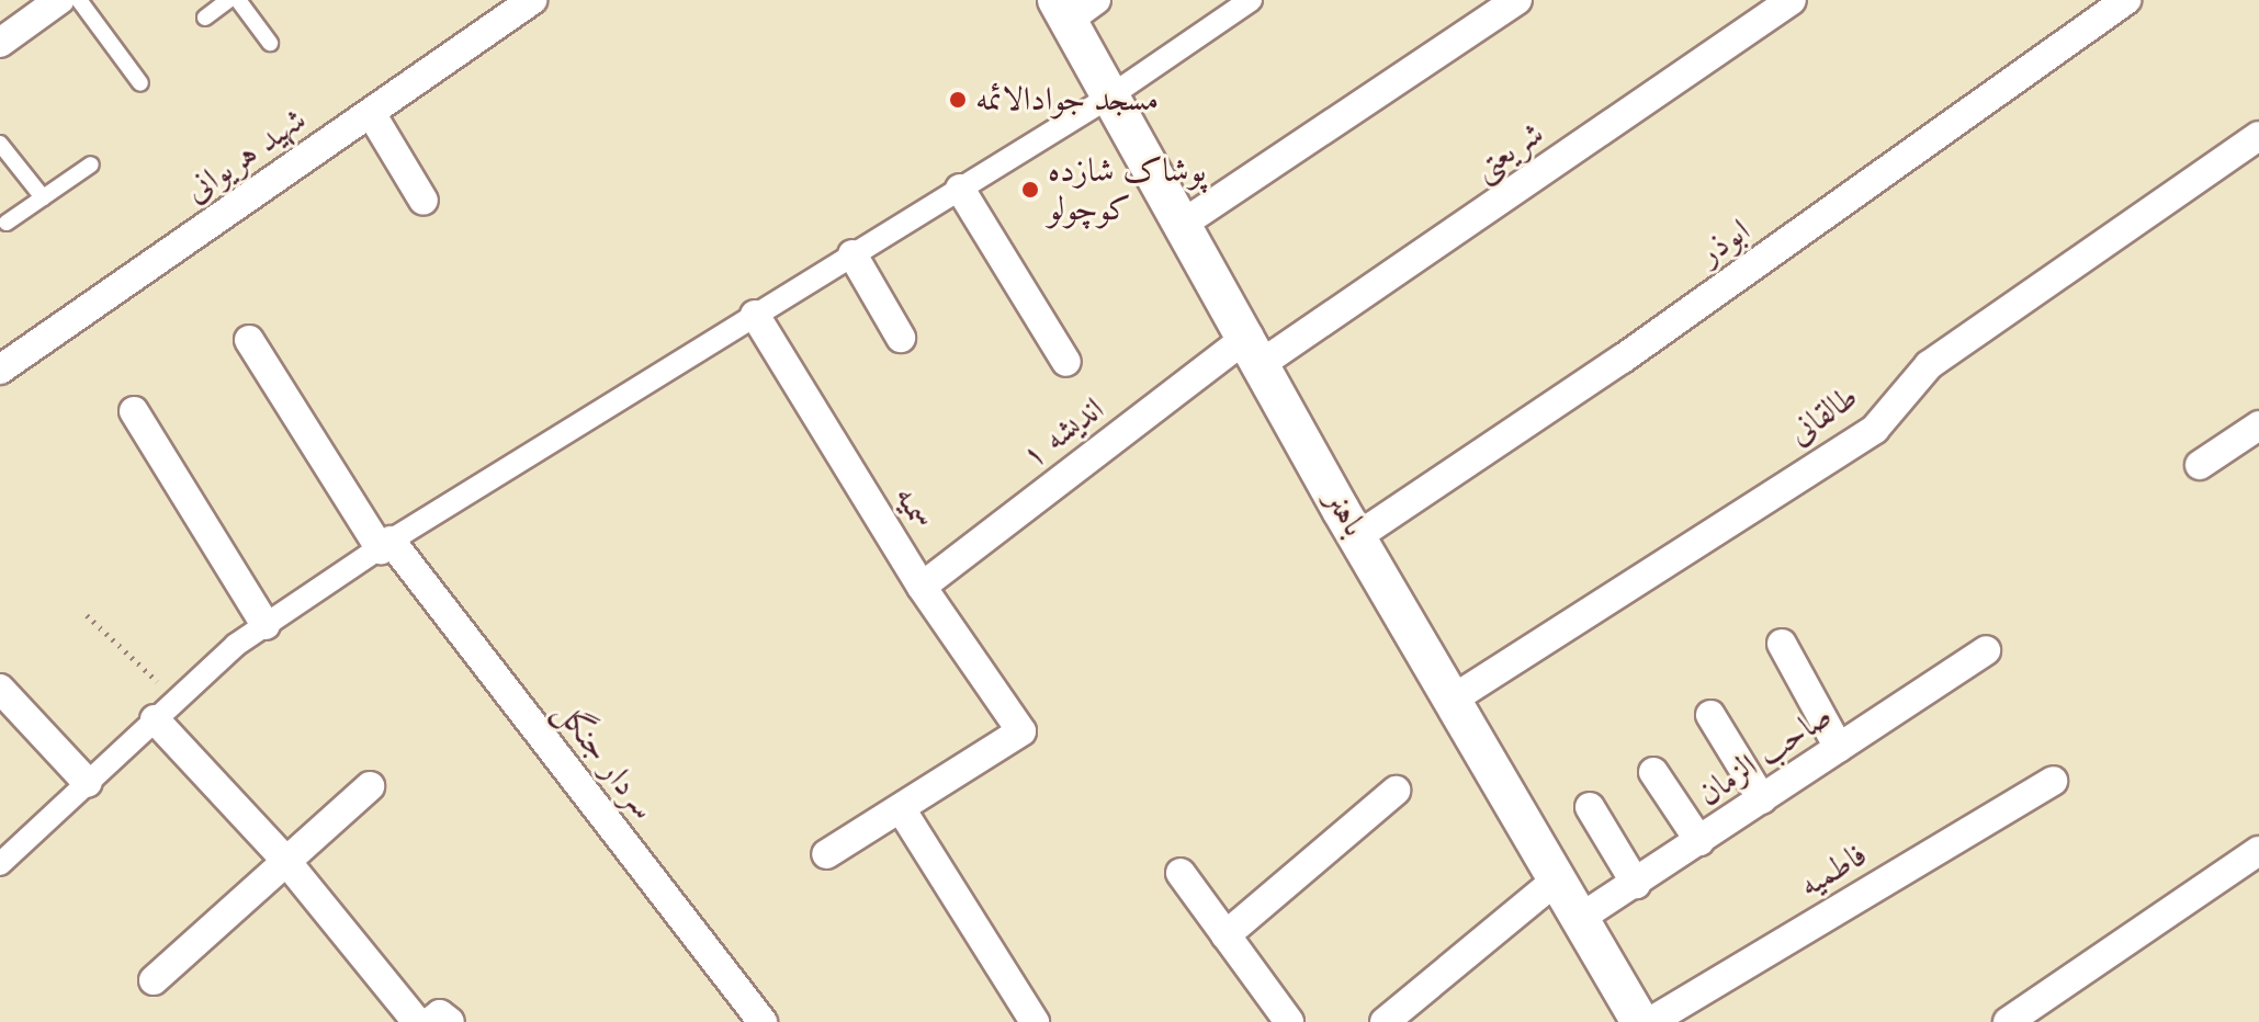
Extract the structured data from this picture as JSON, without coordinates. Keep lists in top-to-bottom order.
{
  "streets": {
    "street": [
      "شریعتی",
      "شهید هریوانی",
      "ابوذر",
      "طالقانی",
      "اندیشه ۱",
      "سمیه",
      "باهنر",
      "صاحب الزمان",
      "سردار جنگل",
      "فاطمیه"
    ]
  },
  "crossings": [
    ["شریعتی", "اندیشه ۱"],
    ["شریعتی", "باهنر"],
    ["ابوذر", "باهنر"],
    ["طالقانی", "باهنر"],
    ["اندیشه ۱", "سمیه"],
    ["اندیشه ۱", "باهنر"],
    ["باهنر", "صاحب الزمان"]
  ],
  "places": ["مسجد جوادالائمه", "پوشاک شازده کوچولو"]
}
